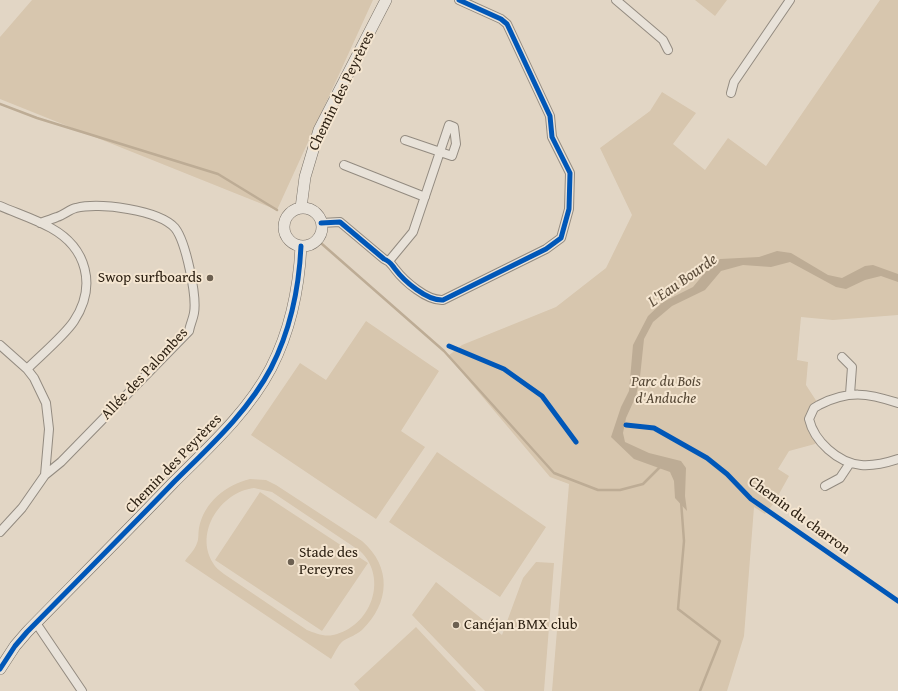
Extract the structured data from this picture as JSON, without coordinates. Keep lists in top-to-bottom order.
{
  "streets": {
    "street": ["Chemin des Peyrères", "Allée des Palombes"],
    "cycle path": ["Chemin du charron"]
  },
  "water": ["L'Eau Bourde"],
  "parks": ["Parc du Bois d'Anduche"],
  "places": ["Swop surfboards", "Stade des Pereyres", "Canéjan BMX club"]
}
